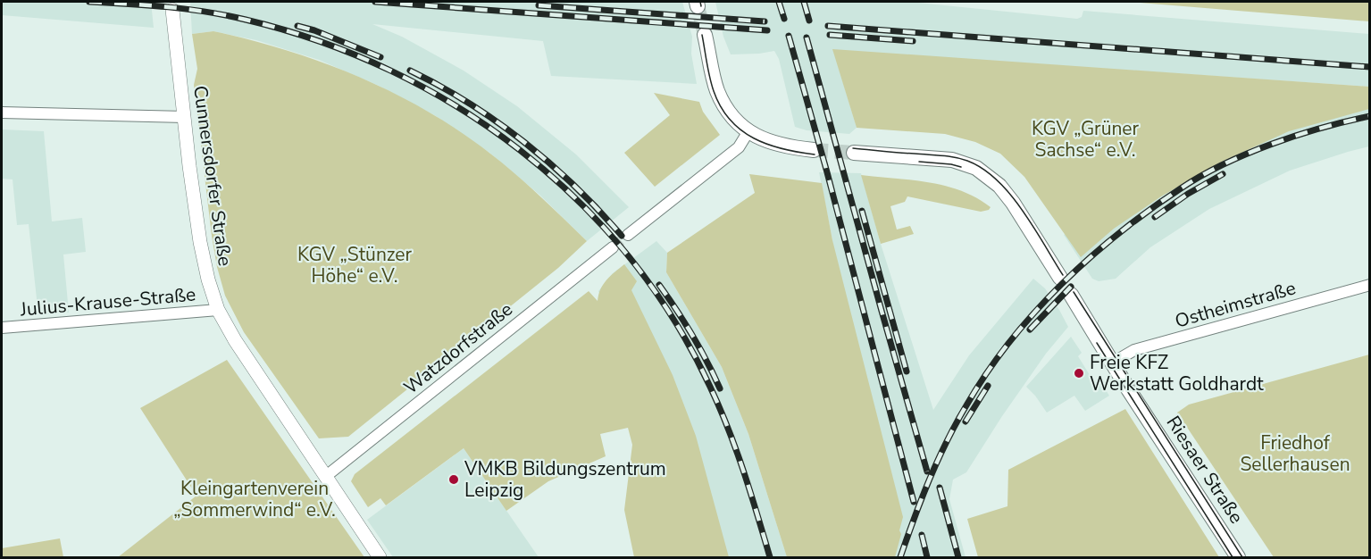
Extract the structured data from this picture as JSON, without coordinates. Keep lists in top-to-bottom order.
{
  "streets": {
    "main road": ["Riesaer Straße"],
    "street": [
      "Cunnersdorfer Straße",
      "Julius-Krause-Straße",
      "Ostheimstraße",
      "Watzdorfstraße"
    ]
  },
  "crossings": [
    ["Cunnersdorfer Straße", "Julius-Krause-Straße"],
    ["Cunnersdorfer Straße", "Watzdorfstraße"],
    ["Ostheimstraße", "Riesaer Straße"]
  ],
  "parks": [
    "KGV „Grüner Sachse“ e.V.",
    "KGV „Stünzer Höhe“ e.V.",
    "Friedhof Sellerhausen",
    "Kleingartenverein „Sommerwind“ e.V."
  ],
  "places": ["Freie KFZ Werkstatt Goldhardt", "VMKB Bildungszentrum Leipzig"]
}
